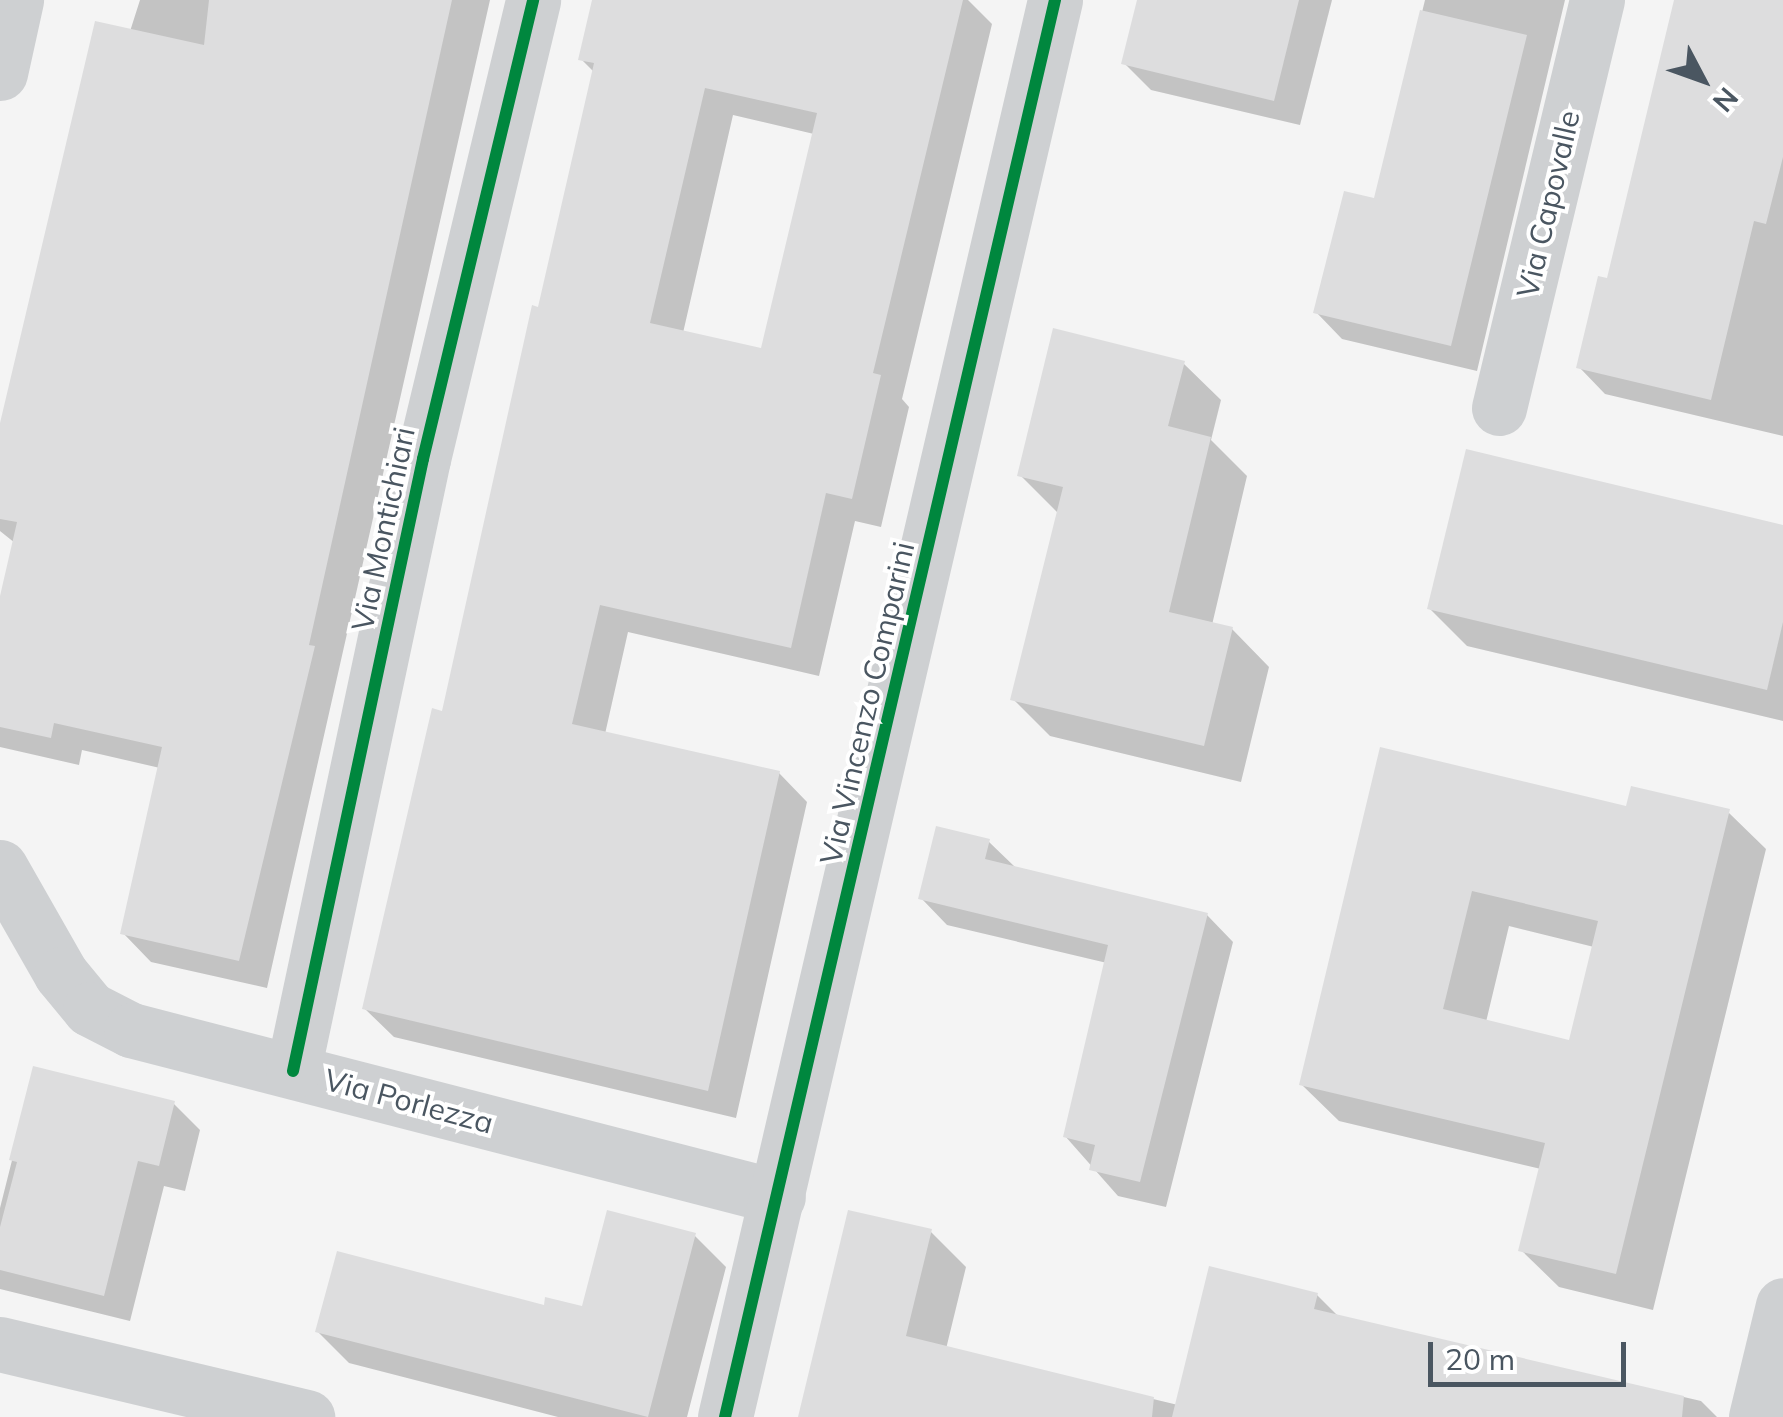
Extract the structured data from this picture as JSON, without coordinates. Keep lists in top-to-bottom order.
{
  "streets": {
    "street": [
      "Via Capovalle",
      "Via Montichiari",
      "Via Vincenzo Comparini",
      "Via Porlezza"
    ]
  },
  "crossings": [
    ["Via Montichiari", "Via Porlezza"],
    ["Via Vincenzo Comparini", "Via Porlezza"]
  ],
  "scale_bar": "20 m",
  "north": "bottom right"
}
